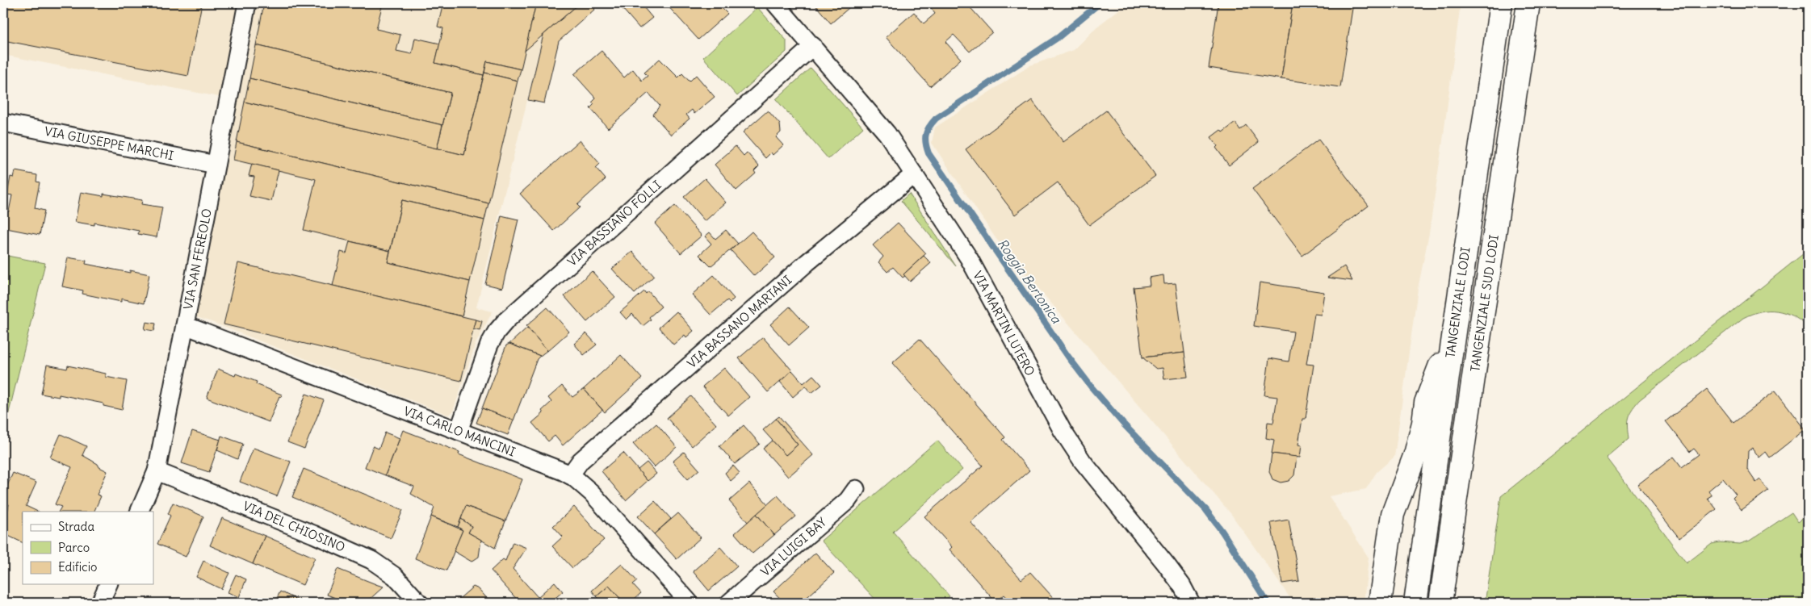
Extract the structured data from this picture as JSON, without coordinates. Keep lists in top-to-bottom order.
{
  "streets": {
    "highway": ["TANGENZIALE LODI", "TANGENZIALE SUD LODI"],
    "street": [
      "VIA GIUSEPPE MARCHI",
      "VIA BASSIANO FOLLI",
      "VIA SAN FEREOLO",
      "VIA BASSANO MARTANI",
      "VIA MARTIN LUTERO",
      "VIA CARLO MANCINI",
      "VIA DEL CHIOSINO",
      "VIA LUIGI BAY"
    ]
  },
  "crossings": [
    ["VIA GIUSEPPE MARCHI", "VIA SAN FEREOLO"],
    ["VIA BASSIANO FOLLI", "VIA MARTIN LUTERO"],
    ["VIA BASSIANO FOLLI", "VIA CARLO MANCINI"],
    ["VIA SAN FEREOLO", "VIA CARLO MANCINI"],
    ["VIA SAN FEREOLO", "VIA DEL CHIOSINO"],
    ["VIA BASSANO MARTANI", "VIA MARTIN LUTERO"],
    ["VIA BASSANO MARTANI", "VIA CARLO MANCINI"]
  ],
  "water": ["Roggia Bertonica"],
  "legend": ["Strada", "Parco", "Edificio"]
}
